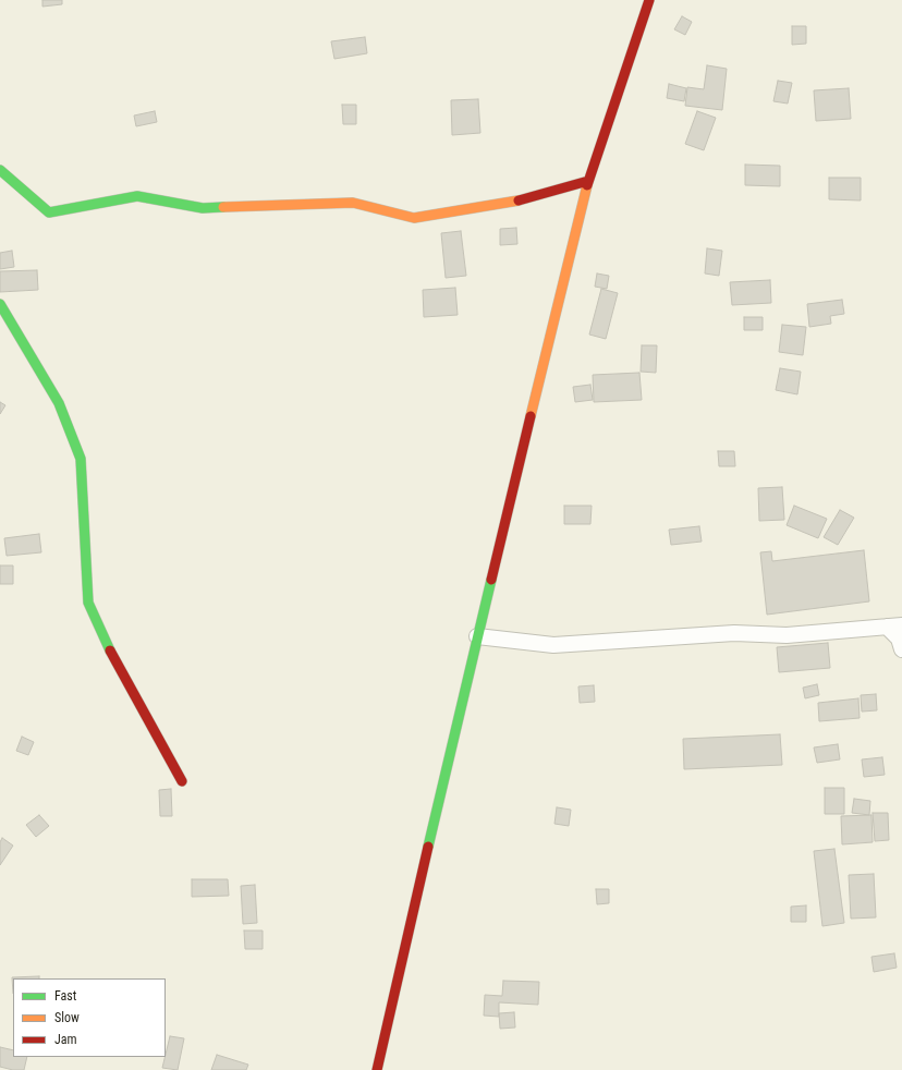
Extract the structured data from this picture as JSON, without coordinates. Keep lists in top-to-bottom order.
{
  "legend": ["Fast", "Slow", "Jam"]
}
